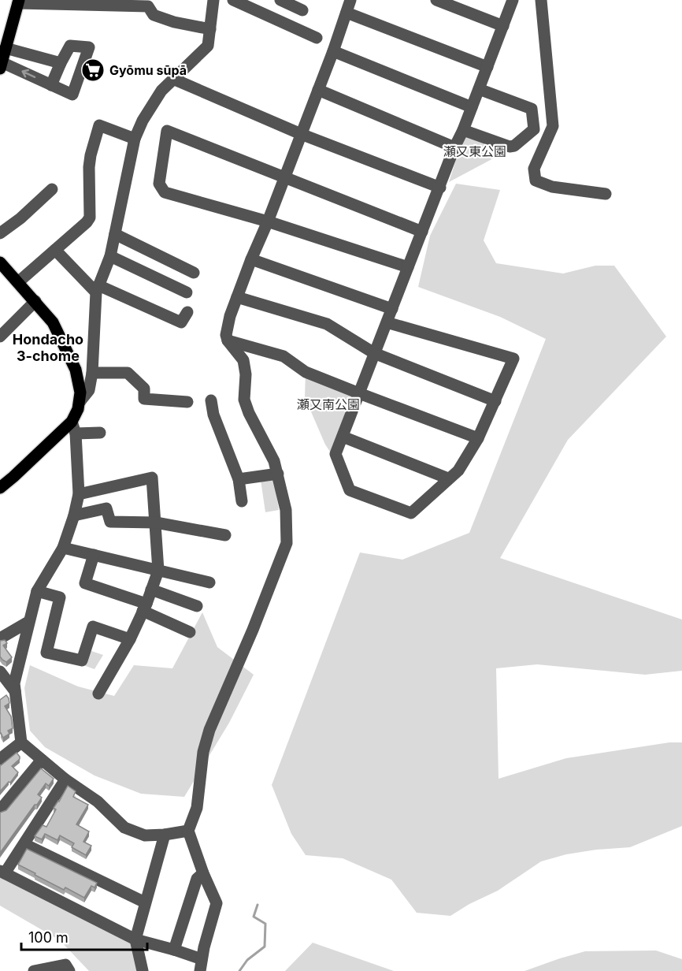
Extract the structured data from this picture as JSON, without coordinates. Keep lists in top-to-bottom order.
{
  "districts": ["Hondacho 3-chome"],
  "parks": ["瀬又東公園", "瀬又南公園"],
  "places": {
    "supermarket": ["Gyōmu sūpā"]
  },
  "scale_bar": "100 m"
}
